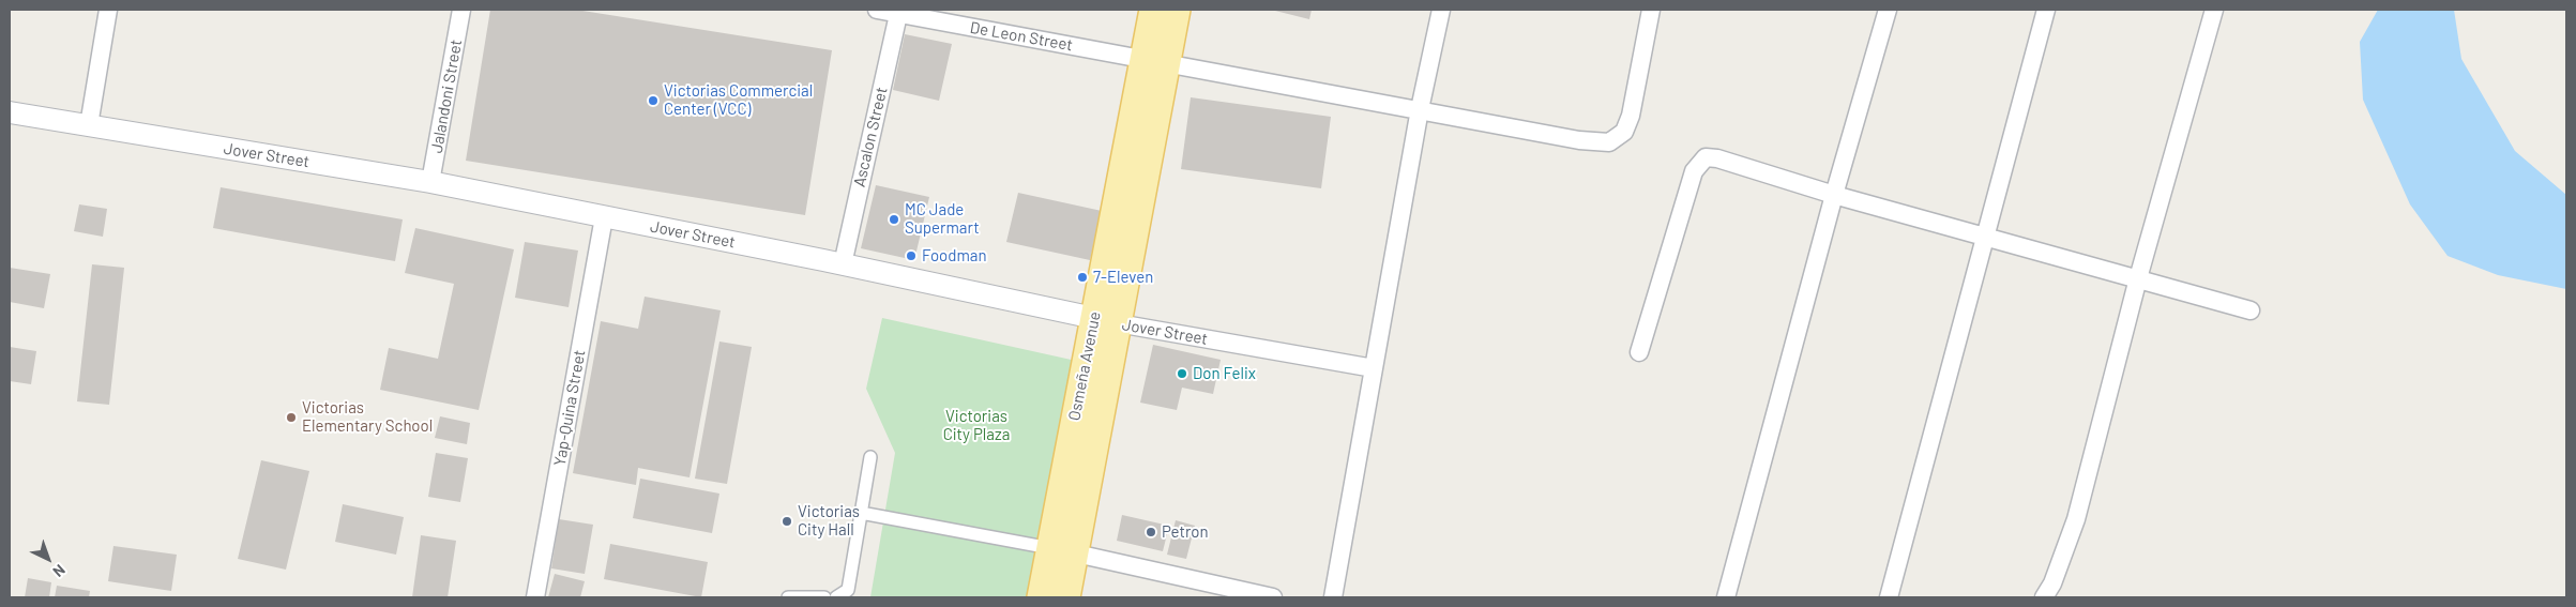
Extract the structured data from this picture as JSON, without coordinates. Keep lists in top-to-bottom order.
{
  "streets": {
    "main road": ["Osmeña Avenue"],
    "street": [
      "De Leon Street",
      "Jalandoni Street",
      "Ascalon Street",
      "Jover Street",
      "Yap-Quina Street"
    ]
  },
  "crossings": [
    ["De Leon Street", "Ascalon Street"],
    ["De Leon Street", "Osmeña Avenue"],
    ["Jalandoni Street", "Jover Street"],
    ["Ascalon Street", "Jover Street"],
    ["Jover Street", "Osmeña Avenue"],
    ["Jover Street", "Yap-Quina Street"]
  ],
  "parks": ["Victorias City Plaza"],
  "places": [
    "Victorias Commercial Center (VCC)",
    "MC Jade Supermart",
    "Foodman",
    "7-Eleven",
    "Don Felix",
    "Victorias Elementary School",
    "Victorias City Hall",
    "Petron"
  ],
  "north": "bottom right"
}
